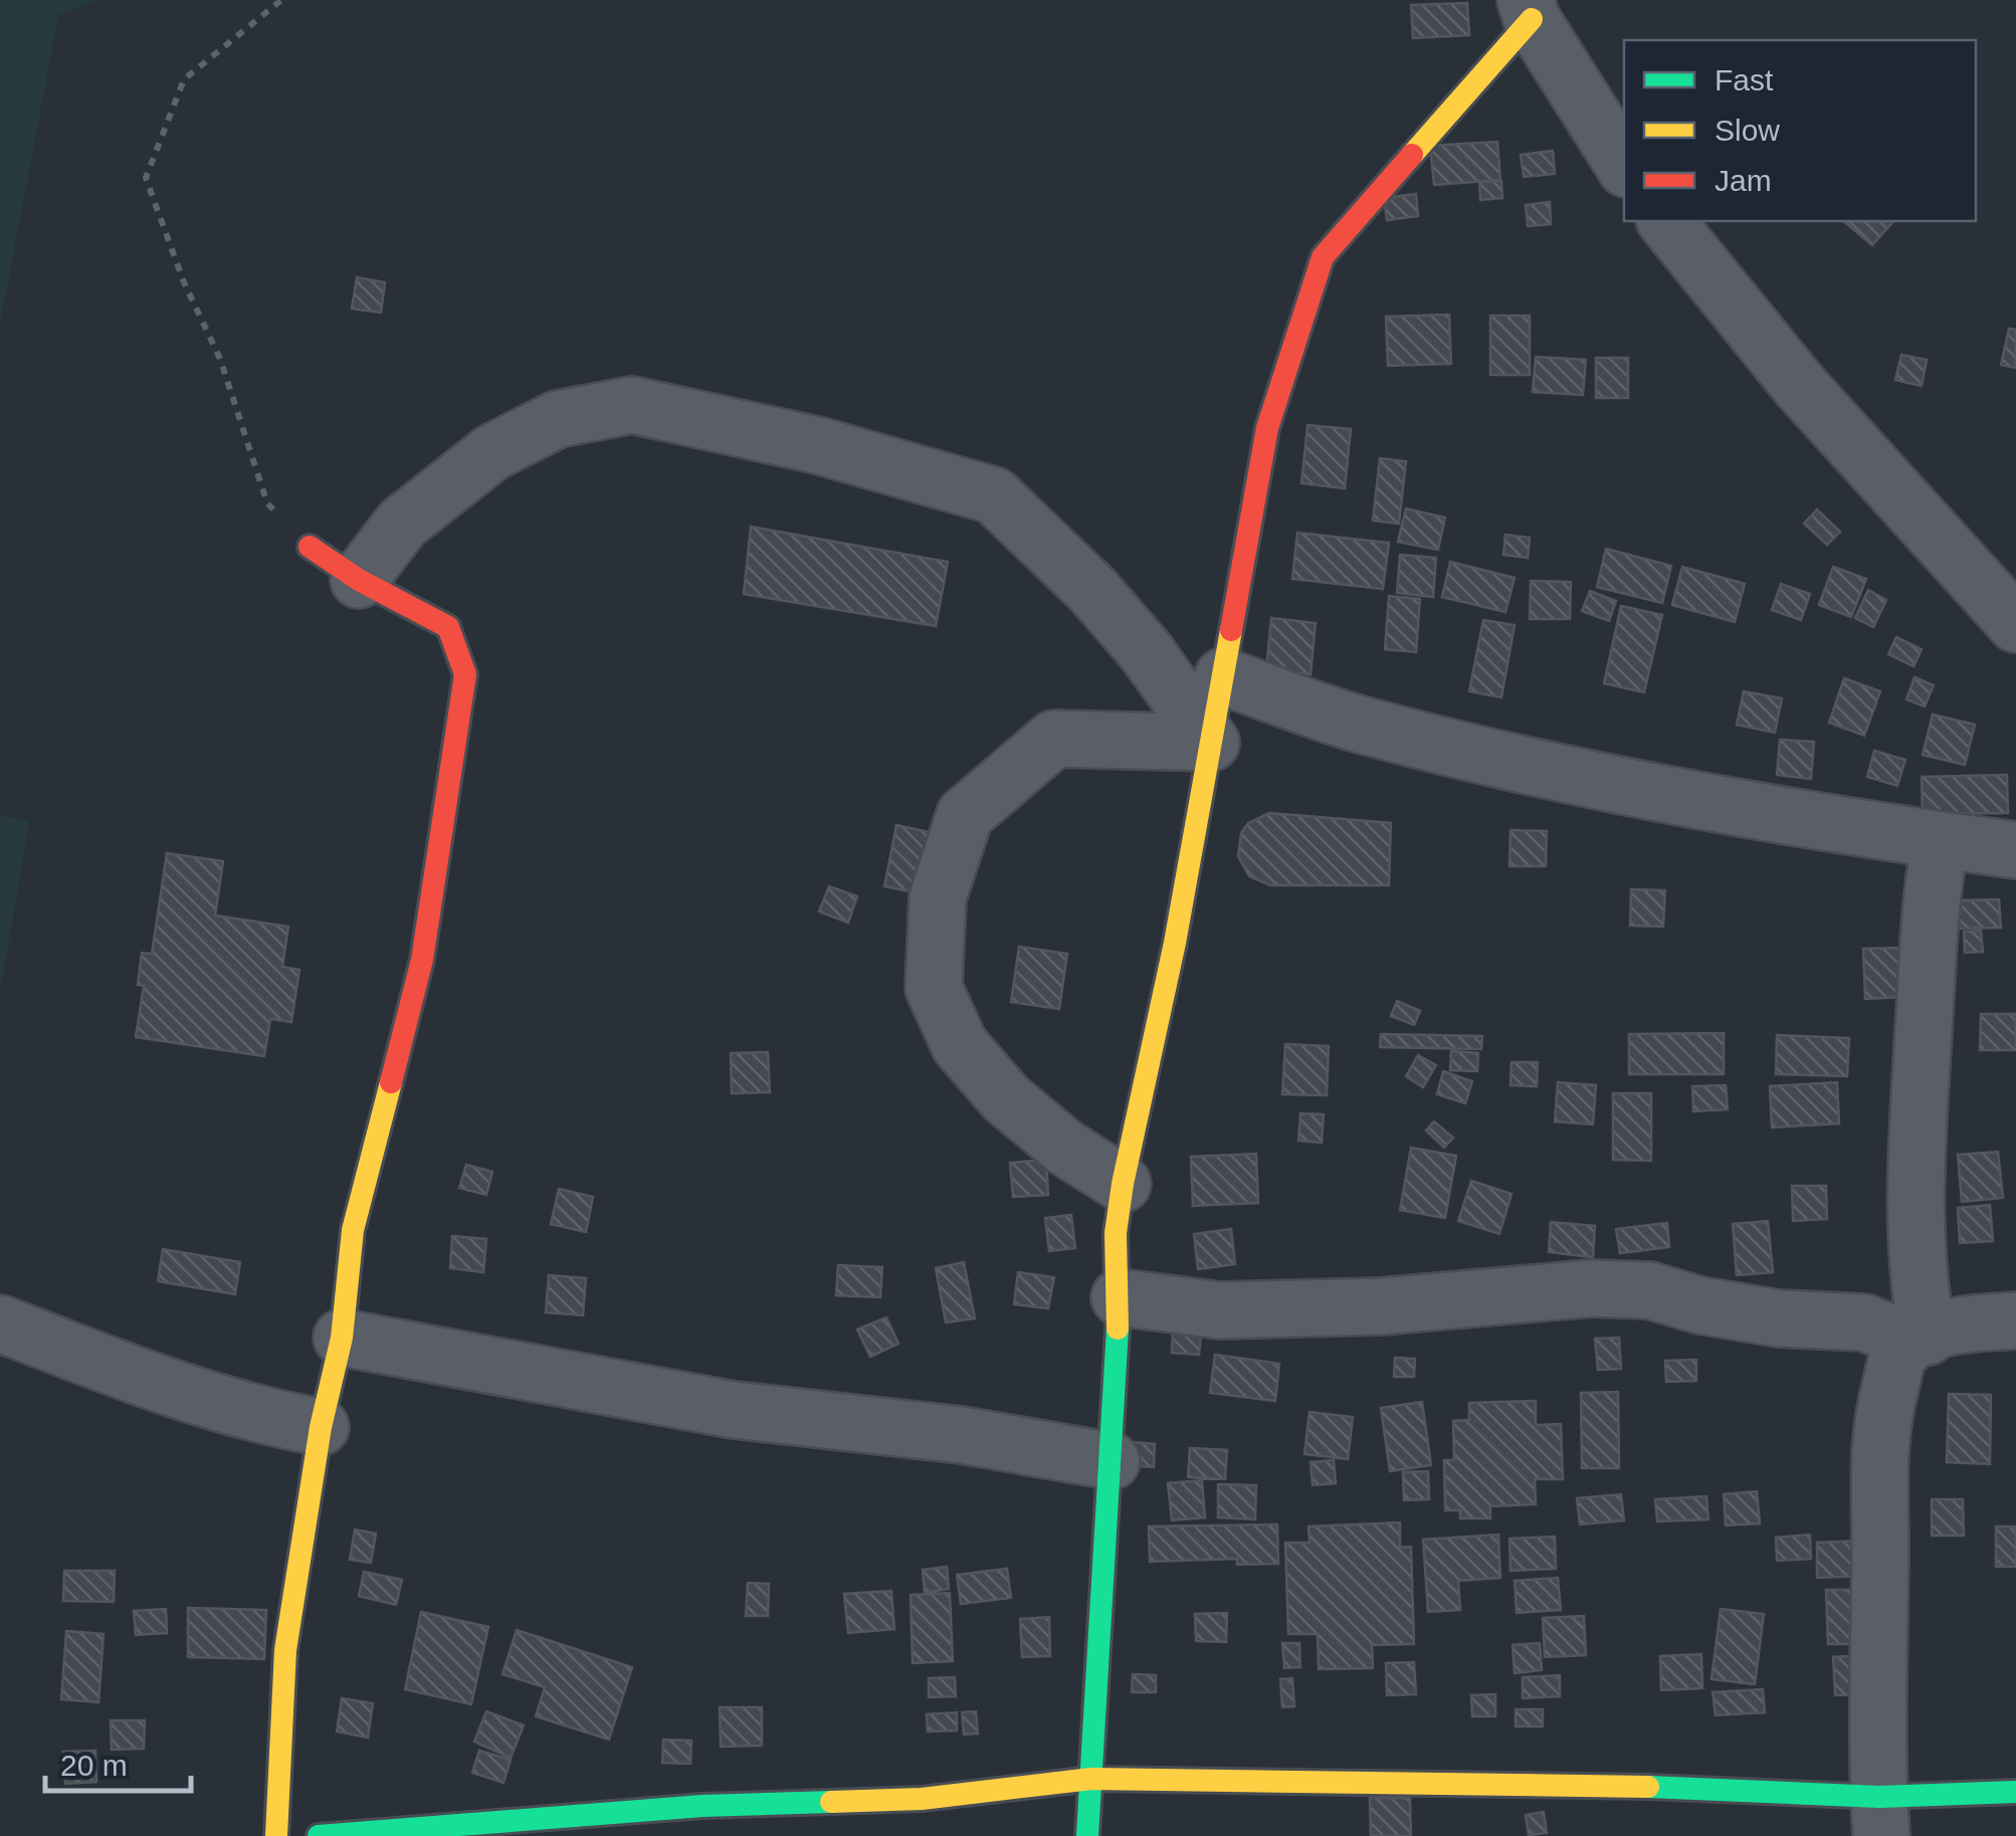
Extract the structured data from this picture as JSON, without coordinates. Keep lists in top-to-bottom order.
{
  "legend": ["Fast", "Slow", "Jam"],
  "scale_bar": "20 m"
}
